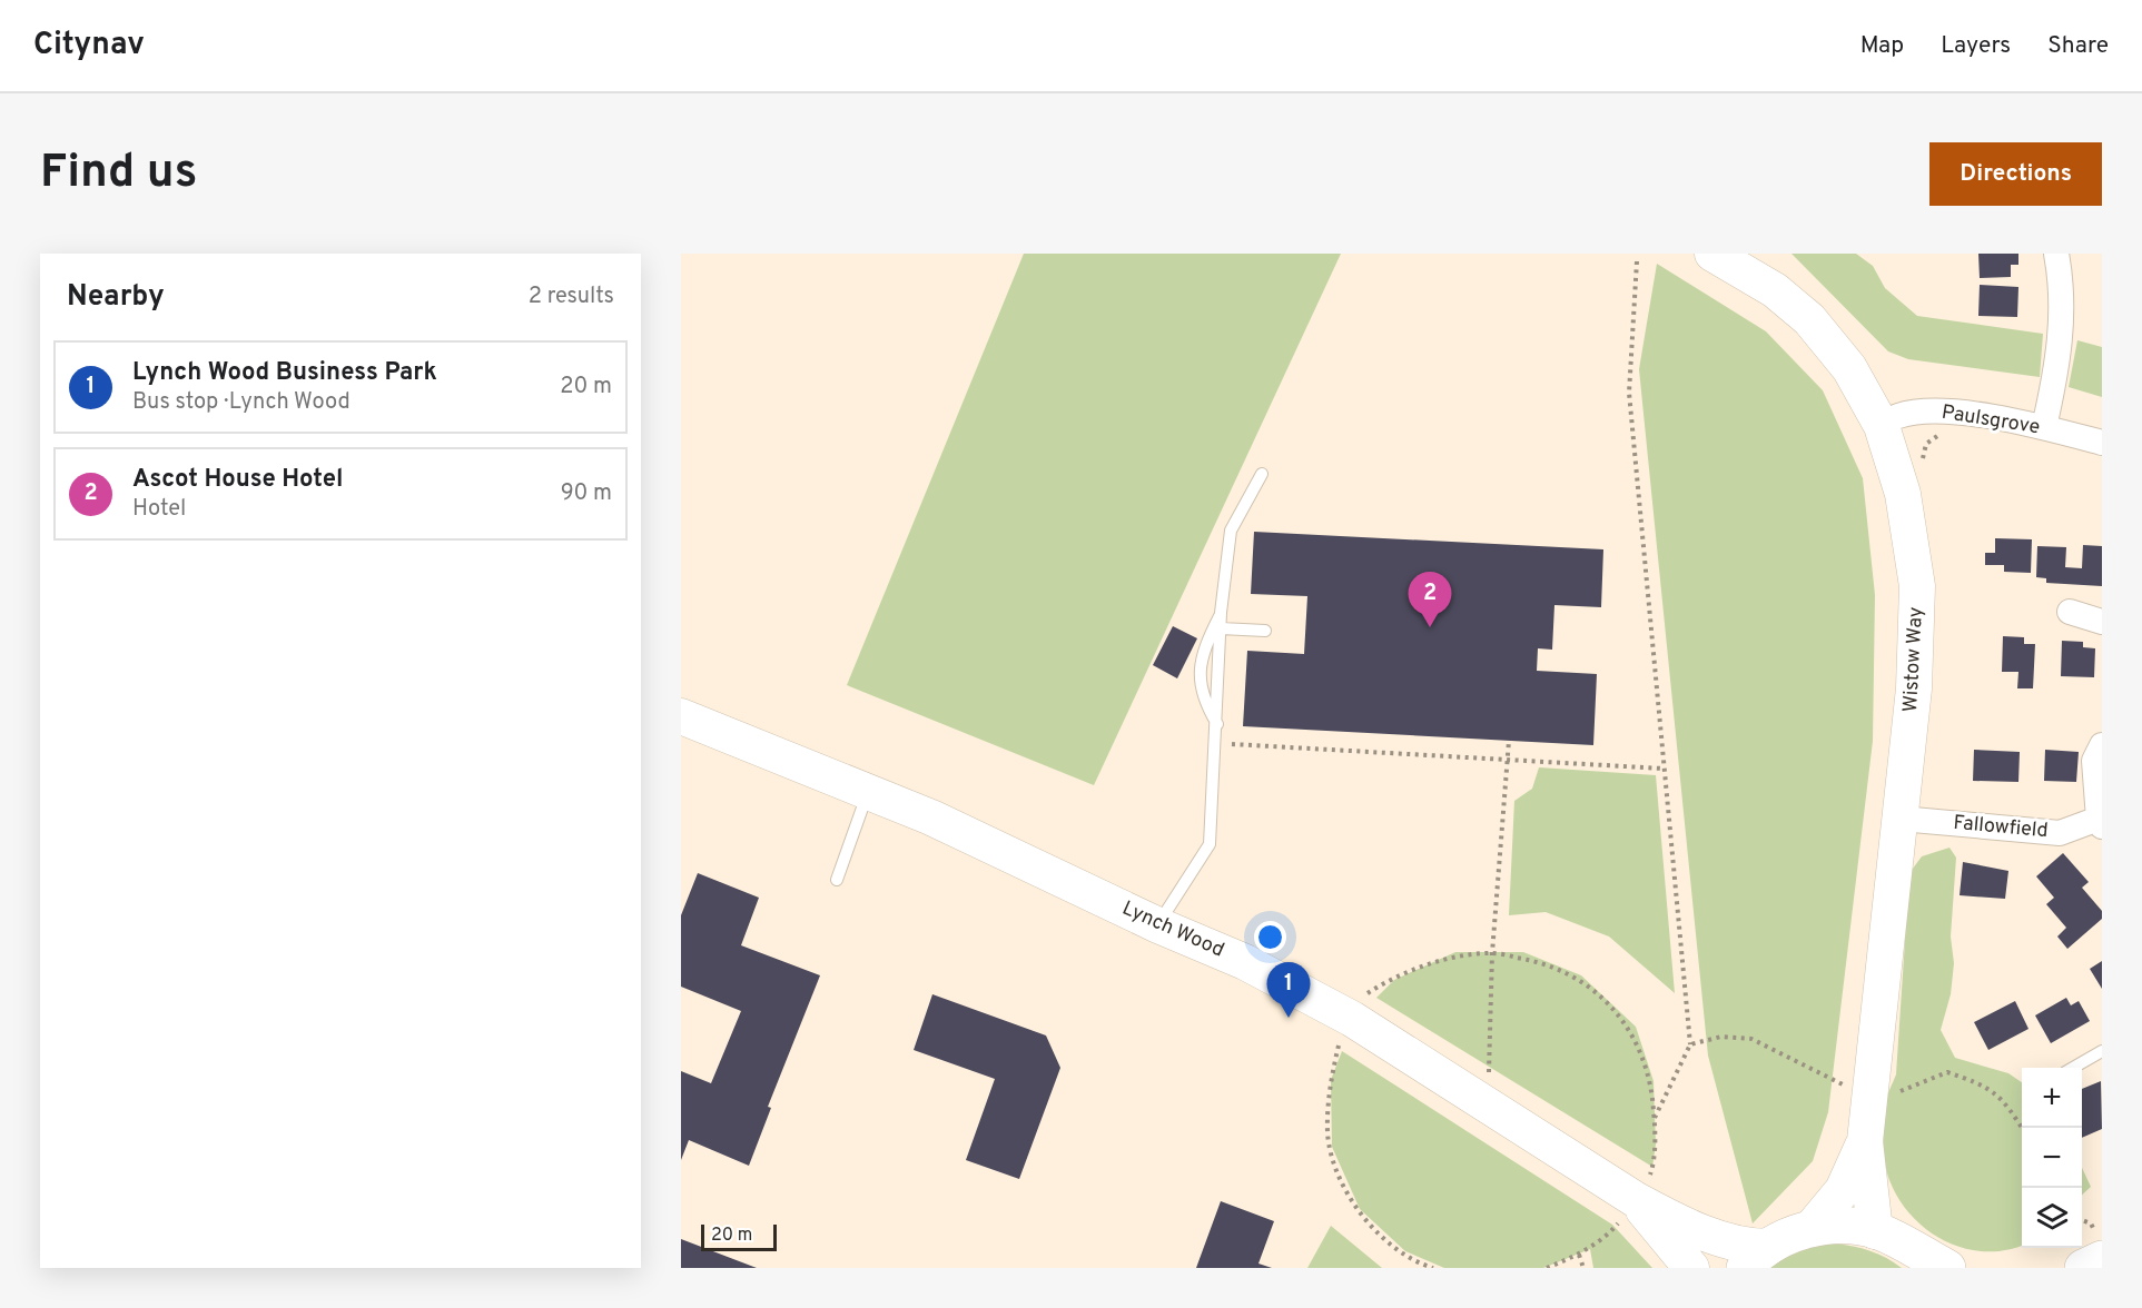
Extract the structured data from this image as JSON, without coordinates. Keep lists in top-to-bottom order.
{
  "streets": {
    "street": [
      "Paulsgrove",
      "Wistow Way",
      "Fallowfield",
      "Lynch Wood"
    ]
  },
  "crossings": [
    ["Paulsgrove", "Wistow Way"],
    ["Wistow Way", "Fallowfield"]
  ],
  "scale_bar": "20 m",
  "page": {
    "header": "Citynav",
    "nav": ["Map", "Layers", "Share"],
    "buttons": "Directions",
    "title": "Find us",
    "heading": ["Nearby", "2 results"],
    "list": [
      {
        "mark": "1",
        "name": "Lynch Wood Business Park",
        "note": "Bus stop · Lynch Wood",
        "value": "20 m"
      },
      {
        "mark": "2",
        "name": "Ascot House Hotel",
        "note": "Hotel",
        "value": "90 m"
      }
    ],
    "pins": ["2", "1"],
    "map_buttons": ["+", "−"],
    "scale": "20 m"
  }
}
